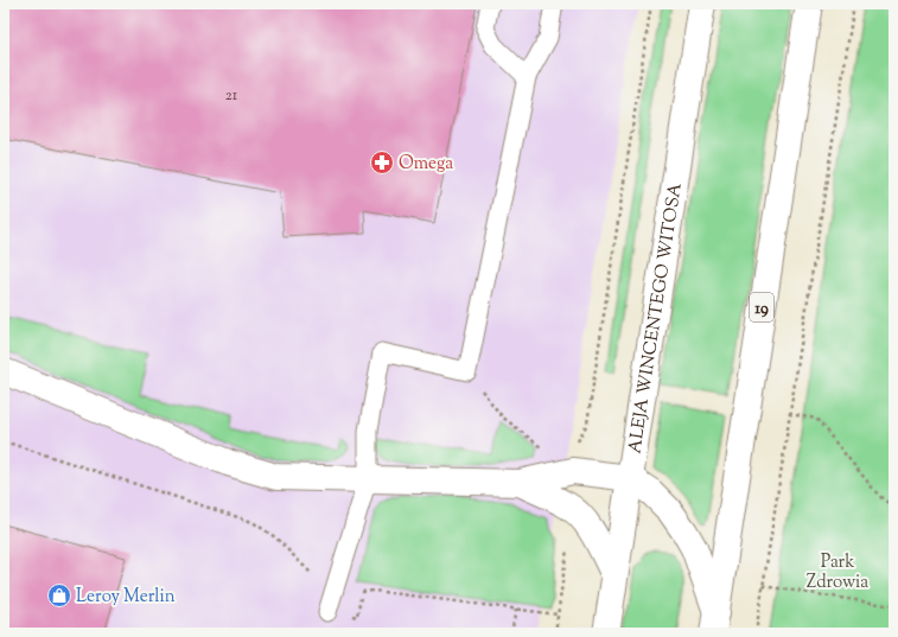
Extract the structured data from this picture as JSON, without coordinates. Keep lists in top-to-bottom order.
{
  "streets": {
    "main road": ["19", "ALEJA WINCENTEGO WITOSA"]
  },
  "parks": ["Park Zdrowia"],
  "places": {
    "pharmacy": ["Omega"],
    "shop": ["Leroy Merlin"]
  },
  "house_numbers": ["21"]
}
